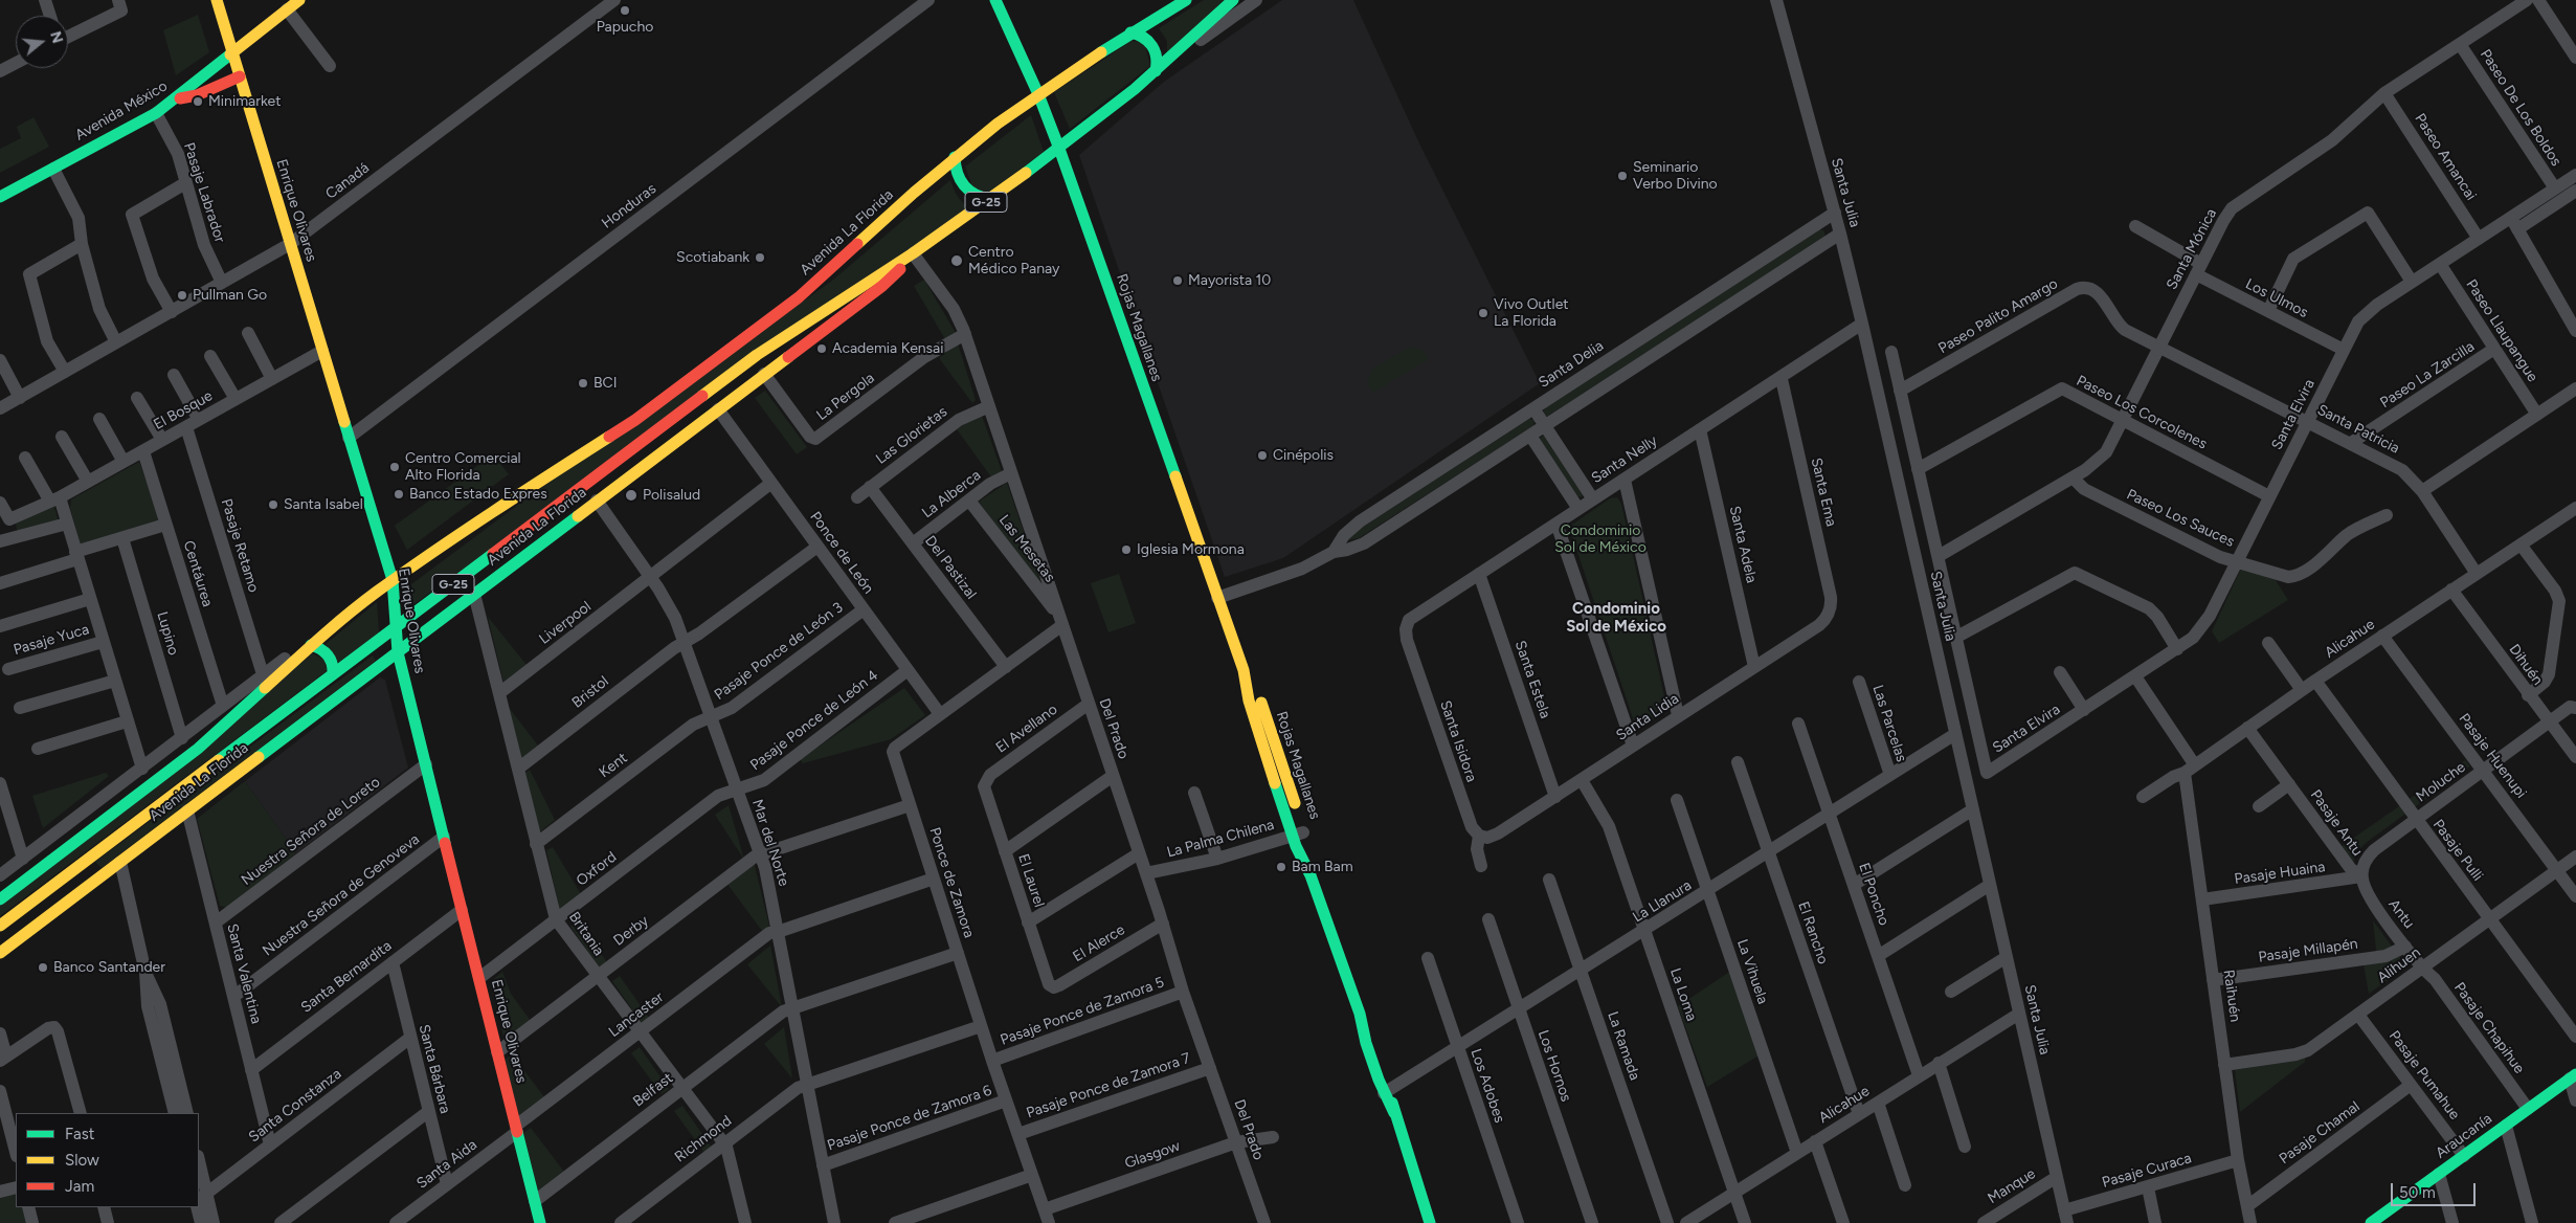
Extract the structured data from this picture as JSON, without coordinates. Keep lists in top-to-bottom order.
{
  "streets": {
    "main road": [
      "Avenida México",
      "G-25",
      "Enrique Olivares",
      "Avenida La Florida",
      "Rojas Magallanes",
      "Araucanía"
    ],
    "street": [
      "Paseo De Los Boldos",
      "Paseo Amancai",
      "Canadá",
      "Pasaje Labrador",
      "Santa Julia",
      "Honduras",
      "Santa Mónica",
      "Los Ulmos",
      "Paseo Palito Amargo",
      "Paseo Llaupangue",
      "Santa Delia",
      "Paseo La Zarcilla",
      "La Pergola",
      "El Bosque",
      "Paseo Los Corcolenes",
      "Santa Elvira",
      "Santa Patricia",
      "Las Glorietas",
      "Santa Nelly",
      "Santa Ema",
      "La Alberca",
      "Paseo Los Sauces",
      "Santa Adela",
      "Pasaje Retamo",
      "Las Mesetas",
      "Ponce de León",
      "Del Pastizal",
      "Centáurea",
      "Liverpool",
      "Lupino",
      "Alicahue",
      "Pasaje Yuca",
      "Pasaje Ponce de León 3",
      "Dihuén",
      "Santa Estela",
      "Bristol",
      "Santa Lidia",
      "Pasaje Ponce de León 4",
      "Las Parcelas",
      "El Avellano",
      "Del Prado",
      "Santa Isidora",
      "Pasaje Huenupi",
      "Kent",
      "Moluche",
      "Pasaje Antu",
      "Nuestra Señora de Loreto",
      "La Palma Chilena",
      "Mar del Norte",
      "Pasaje Pulli",
      "Oxford",
      "Pasaje Huaina",
      "El Laurel",
      "Ponce de Zamora",
      "El Poncho",
      "Nuestra Señora de Genoveva",
      "La Llanura",
      "Antu",
      "Derby",
      "El Rancho",
      "Britania",
      "El Alerce",
      "Pasaje Millapén",
      "Alihuen",
      "La Vihuela",
      "Santa Valentina",
      "Santa Bernardita",
      "La Loma",
      "Raihuén",
      "Pasaje Ponce de Zamora 5",
      "Lancaster",
      "Pasaje Chapihue",
      "La Ramada",
      "Los Hornos",
      "Santa Bárbara",
      "Pasaje Pumahue",
      "Pasaje Ponce de Zamora 7",
      "Los Adobes",
      "Belfast",
      "Santa Constanza",
      "Pasaje Ponce de Zamora 6",
      "Pasaje Chamal",
      "Richmond",
      "Glasgow",
      "Santa Aida",
      "Pasaje Curaca",
      "Manque"
    ]
  },
  "crossings": [
    ["Paseo De Los Boldos", "Santa Mónica"],
    ["Paseo De Los Boldos", "Santa Elvira"],
    ["Avenida México", "Pasaje Labrador"],
    ["Avenida México", "Enrique Olivares"],
    ["Paseo Amancai", "Santa Mónica"],
    ["Paseo Amancai", "Santa Elvira"],
    ["Canadá", "Pasaje Labrador"],
    ["Canadá", "Enrique Olivares"],
    ["Santa Julia", "Santa Mónica"],
    ["Santa Julia", "Paseo Palito Amargo"],
    ["Santa Julia", "Santa Delia"],
    ["Santa Julia", "Paseo Los Corcolenes"],
    ["Santa Julia", "Santa Elvira"],
    ["Santa Julia", "Santa Nelly"],
    ["Santa Julia", "Alicahue"],
    ["Santa Julia", "La Llanura"],
    ["Santa Julia", "Pasaje Curaca"],
    ["Santa Julia", "Manque"],
    ["Honduras", "Enrique Olivares"],
    ["Enrique Olivares", "Avenida La Florida"],
    ["Enrique Olivares", "El Bosque"],
    ["Enrique Olivares", "Nuestra Señora de Loreto"],
    ["Enrique Olivares", "Oxford"],
    ["Enrique Olivares", "Nuestra Señora de Genoveva"],
    ["Enrique Olivares", "Derby"],
    ["Enrique Olivares", "Santa Bernardita"],
    ["Enrique Olivares", "Lancaster"],
    ["Enrique Olivares", "Belfast"],
    ["Enrique Olivares", "Santa Aida"],
    ["Avenida La Florida", "Rojas Magallanes"],
    ["Avenida La Florida", "La Pergola"],
    ["Avenida La Florida", "Pasaje Retamo"],
    ["Avenida La Florida", "Ponce de León"],
    ["Avenida La Florida", "Centáurea"],
    ["Avenida La Florida", "Lupino"],
    ["Avenida La Florida", "Del Prado"],
    ["Avenida La Florida", "Mar del Norte"],
    ["Avenida La Florida", "Britania"],
    ["Avenida La Florida", "Santa Valentina"],
    ["Santa Mónica", "Los Ulmos"],
    ["Santa Mónica", "Paseo Los Corcolenes"],
    ["Santa Mónica", "Santa Patricia"],
    ["Santa Mónica", "Paseo Los Sauces"],
    ["Los Ulmos", "Santa Elvira"],
    ["Paseo Palito Amargo", "Santa Patricia"],
    ["Rojas Magallanes", "Santa Delia"],
    ["Rojas Magallanes", "La Palma Chilena"],
    ["Rojas Magallanes", "La Llanura"],
    ["Paseo Llaupangue", "Paseo La Zarcilla"],
    ["Paseo Llaupangue", "Santa Elvira"],
    ["Paseo La Zarcilla", "Santa Patricia"],
    ["La Pergola", "Del Prado"],
    ["El Bosque", "Pasaje Retamo"],
    ["El Bosque", "Centáurea"],
    ["Paseo Los Corcolenes", "Santa Elvira"],
    ["Santa Elvira", "Santa Patricia"],
    ["Santa Elvira", "Paseo Los Sauces"],
    ["Santa Elvira", "Raihuén"],
    ["Santa Patricia", "Alicahue"],
    ["Las Glorietas", "Del Pastizal"],
    ["Las Glorietas", "Del Prado"],
    ["Santa Nelly", "Santa Ema"],
    ["Santa Nelly", "Santa Adela"],
    ["Santa Nelly", "Santa Estela"],
    ["Santa Nelly", "Santa Isidora"],
    ["Santa Ema", "Santa Lidia"],
    ["La Alberca", "Las Mesetas"],
    ["La Alberca", "Del Pastizal"],
    ["La Alberca", "Del Prado"],
    ["Santa Adela", "Santa Lidia"],
    ["Las Mesetas", "Del Prado"],
    ["Las Mesetas", "Ponce de Zamora"],
    ["Ponce de León", "Liverpool"],
    ["Ponce de León", "Pasaje Ponce de León 3"],
    ["Ponce de León", "Bristol"],
    ["Ponce de León", "Pasaje Ponce de León 4"],
    ["Ponce de León", "Ponce de Zamora"],
    ["Del Pastizal", "Ponce de Zamora"],
    ["Liverpool", "Mar del Norte"],
    ["Liverpool", "Britania"],
    ["Alicahue", "Dihuén"],
    ["Alicahue", "Pasaje Huenupi"],
    ["Alicahue", "Pasaje Antu"],
    ["Alicahue", "Pasaje Pulli"],
    ["Alicahue", "El Poncho"],
    ["Alicahue", "El Rancho"],
    ["Alicahue", "La Vihuela"],
    ["Alicahue", "La Loma"],
    ["Alicahue", "Raihuén"],
    ["Pasaje Ponce de León 3", "Kent"],
    ["Pasaje Ponce de León 3", "Mar del Norte"],
    ["Dihuén", "Moluche"],
    ["Santa Estela", "Santa Lidia"],
    ["Bristol", "Mar del Norte"],
    ["Bristol", "Britania"],
    ["Santa Lidia", "Santa Isidora"],
    ["Santa Lidia", "La Loma"],
    ["Pasaje Ponce de León 4", "Mar del Norte"],
    ["Pasaje Ponce de León 4", "Oxford"],
    ["Las Parcelas", "La Llanura"],
    ["El Avellano", "Del Prado"],
    ["El Avellano", "El Laurel"],
    ["Del Prado", "La Palma Chilena"],
    ["Del Prado", "Ponce de Zamora"],
    ["Del Prado", "El Alerce"],
    ["Del Prado", "Pasaje Ponce de Zamora 5"],
    ["Del Prado", "Pasaje Ponce de Zamora 7"],
    ["Del Prado", "Glasgow"],
    ["Pasaje Huenupi", "Moluche"],
    ["Pasaje Huenupi", "Alihuen"],
    ["Kent", "Mar del Norte"],
    ["Kent", "Britania"],
    ["Moluche", "Pasaje Antu"],
    ["Moluche", "Pasaje Pulli"],
    ["Moluche", "Pasaje Huaina"],
    ["Moluche", "Antu"],
    ["Pasaje Antu", "Pasaje Huaina"],
    ["Pasaje Antu", "Antu"],
    ["Nuestra Señora de Loreto", "Santa Valentina"],
    ["Mar del Norte", "Oxford"],
    ["Mar del Norte", "Derby"],
    ["Mar del Norte", "Lancaster"],
    ["Mar del Norte", "Belfast"],
    ["Mar del Norte", "Pasaje Ponce de Zamora 6"],
    ["Mar del Norte", "Richmond"],
    ["Pasaje Pulli", "Alihuen"],
    ["Oxford", "Britania"],
    ["Pasaje Huaina", "Antu"],
    ["Pasaje Huaina", "Raihuén"],
    ["El Laurel", "El Alerce"],
    ["Ponce de Zamora", "Derby"],
    ["Ponce de Zamora", "Pasaje Ponce de Zamora 5"],
    ["Ponce de Zamora", "Lancaster"],
    ["Ponce de Zamora", "Pasaje Ponce de Zamora 7"],
    ["Ponce de Zamora", "Belfast"],
    ["Ponce de Zamora", "Pasaje Ponce de Zamora 6"],
    ["Ponce de Zamora", "Richmond"],
    ["Ponce de Zamora", "Glasgow"],
    ["El Poncho", "La Llanura"],
    ["Nuestra Señora de Genoveva", "Santa Valentina"],
    ["La Llanura", "El Rancho"],
    ["La Llanura", "La Vihuela"],
    ["La Llanura", "La Loma"],
    ["La Llanura", "La Ramada"],
    ["La Llanura", "Los Hornos"],
    ["La Llanura", "Los Adobes"],
    ["Antu", "Pasaje Millapén"],
    ["Antu", "Alihuen"],
    ["Antu", "Pasaje Chapihue"],
    ["Derby", "Britania"],
    ["Britania", "Lancaster"],
    ["Britania", "Belfast"],
    ["Britania", "Richmond"],
    ["Pasaje Millapén", "Raihuén"],
    ["Alihuen", "Raihuén"],
    ["Alihuen", "Pasaje Chapihue"],
    ["Alihuen", "Pasaje Pumahue"],
    ["Santa Valentina", "Santa Bernardita"],
    ["Santa Valentina", "Santa Constanza"],
    ["Santa Bernardita", "Santa Bárbara"],
    ["Raihuén", "Pasaje Chamal"],
    ["Raihuén", "Pasaje Curaca"],
    ["Lancaster", "Santa Aida"],
    ["Pasaje Chapihue", "Araucanía"],
    ["Santa Bárbara", "Santa Constanza"],
    ["Santa Bárbara", "Santa Aida"],
    ["Pasaje Pumahue", "Pasaje Chamal"],
    ["Pasaje Pumahue", "Araucanía"]
  ],
  "districts": ["Condominio Sol de México"],
  "parks": ["Condominio Sol de México"],
  "places": [
    "Papucho",
    "Minimarket",
    "Seminario Verbo Divino",
    "Scotiabank",
    "Centro Médico Panay",
    "Mayorista 10",
    "Pullman Go",
    "Vivo Outlet La Florida",
    "Academia Kensai",
    "BCI",
    "Cinépolis",
    "Centro Comercial Alto Florida",
    "Banco Estado Expres",
    "Polisalud",
    "Santa Isabel",
    "Iglesia Mormona",
    "Bam Bam",
    "Banco Santander"
  ],
  "legend": ["Fast", "Slow", "Jam"],
  "scale_bar": "50 m",
  "north": "right"
}
